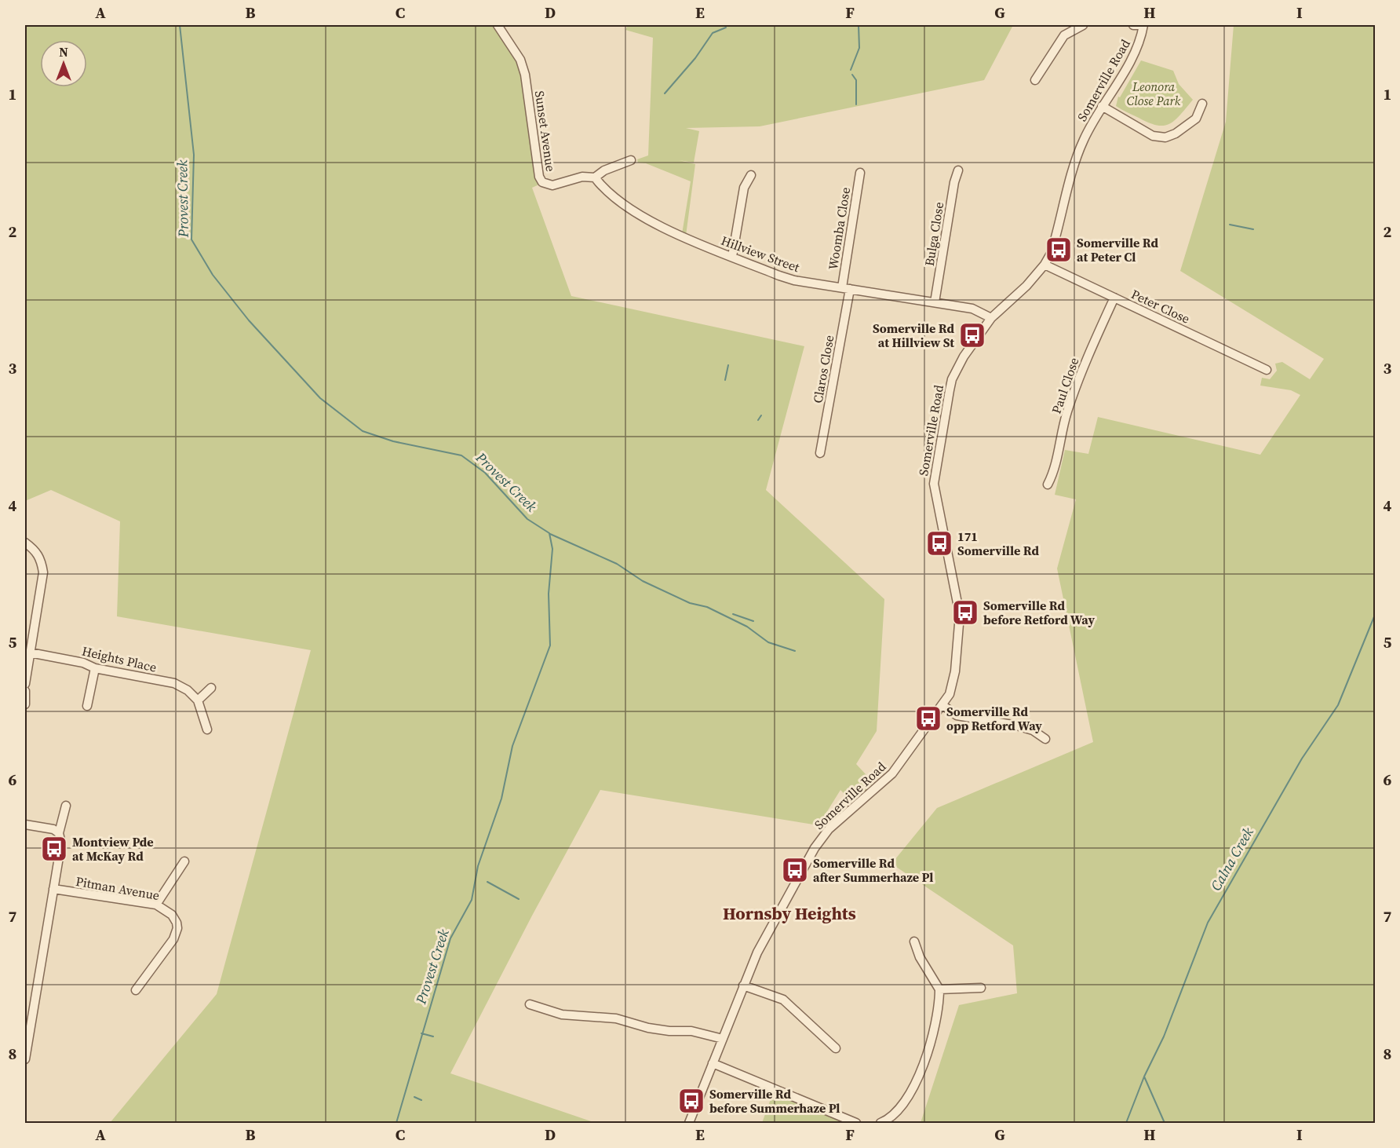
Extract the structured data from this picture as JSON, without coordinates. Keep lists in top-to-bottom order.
{
  "streets": {
    "street": [
      "Somerville Road",
      "Sunset Avenue",
      "Woomba Close",
      "Bulga Close",
      "Hillview Street",
      "Peter Close",
      "Claros Close",
      "Paul Close",
      "Heights Place",
      "Pitman Avenue"
    ]
  },
  "crossings": [
    ["Somerville Road", "Hillview Street"],
    ["Somerville Road", "Peter Close"],
    ["Sunset Avenue", "Hillview Street"],
    ["Woomba Close", "Hillview Street"],
    ["Woomba Close", "Claros Close"],
    ["Bulga Close", "Hillview Street"],
    ["Hillview Street", "Claros Close"],
    ["Peter Close", "Paul Close"]
  ],
  "districts": ["Hornsby Heights"],
  "water": ["Provest Creek", "Calna Creek"],
  "parks": ["Leonora Close Park"],
  "places": {
    "bus stop": [
      "Somerville Rd at Peter Cl",
      "Somerville Rd at Hillview St",
      "171 Somerville Rd",
      "Somerville Rd before Retford Way",
      "Somerville Rd opp Retford Way",
      "Montview Pde at McKay Rd",
      "Somerville Rd after Summerhaze Pl",
      "Somerville Rd before Summerhaze Pl"
    ]
  },
  "north": "top",
  "grid": {
    "columns": [
      "A",
      "B",
      "C",
      "D",
      "E",
      "F",
      "G",
      "H",
      "I"
    ],
    "rows": [
      "1",
      "2",
      "3",
      "4",
      "5",
      "6",
      "7",
      "8"
    ]
  }
}
